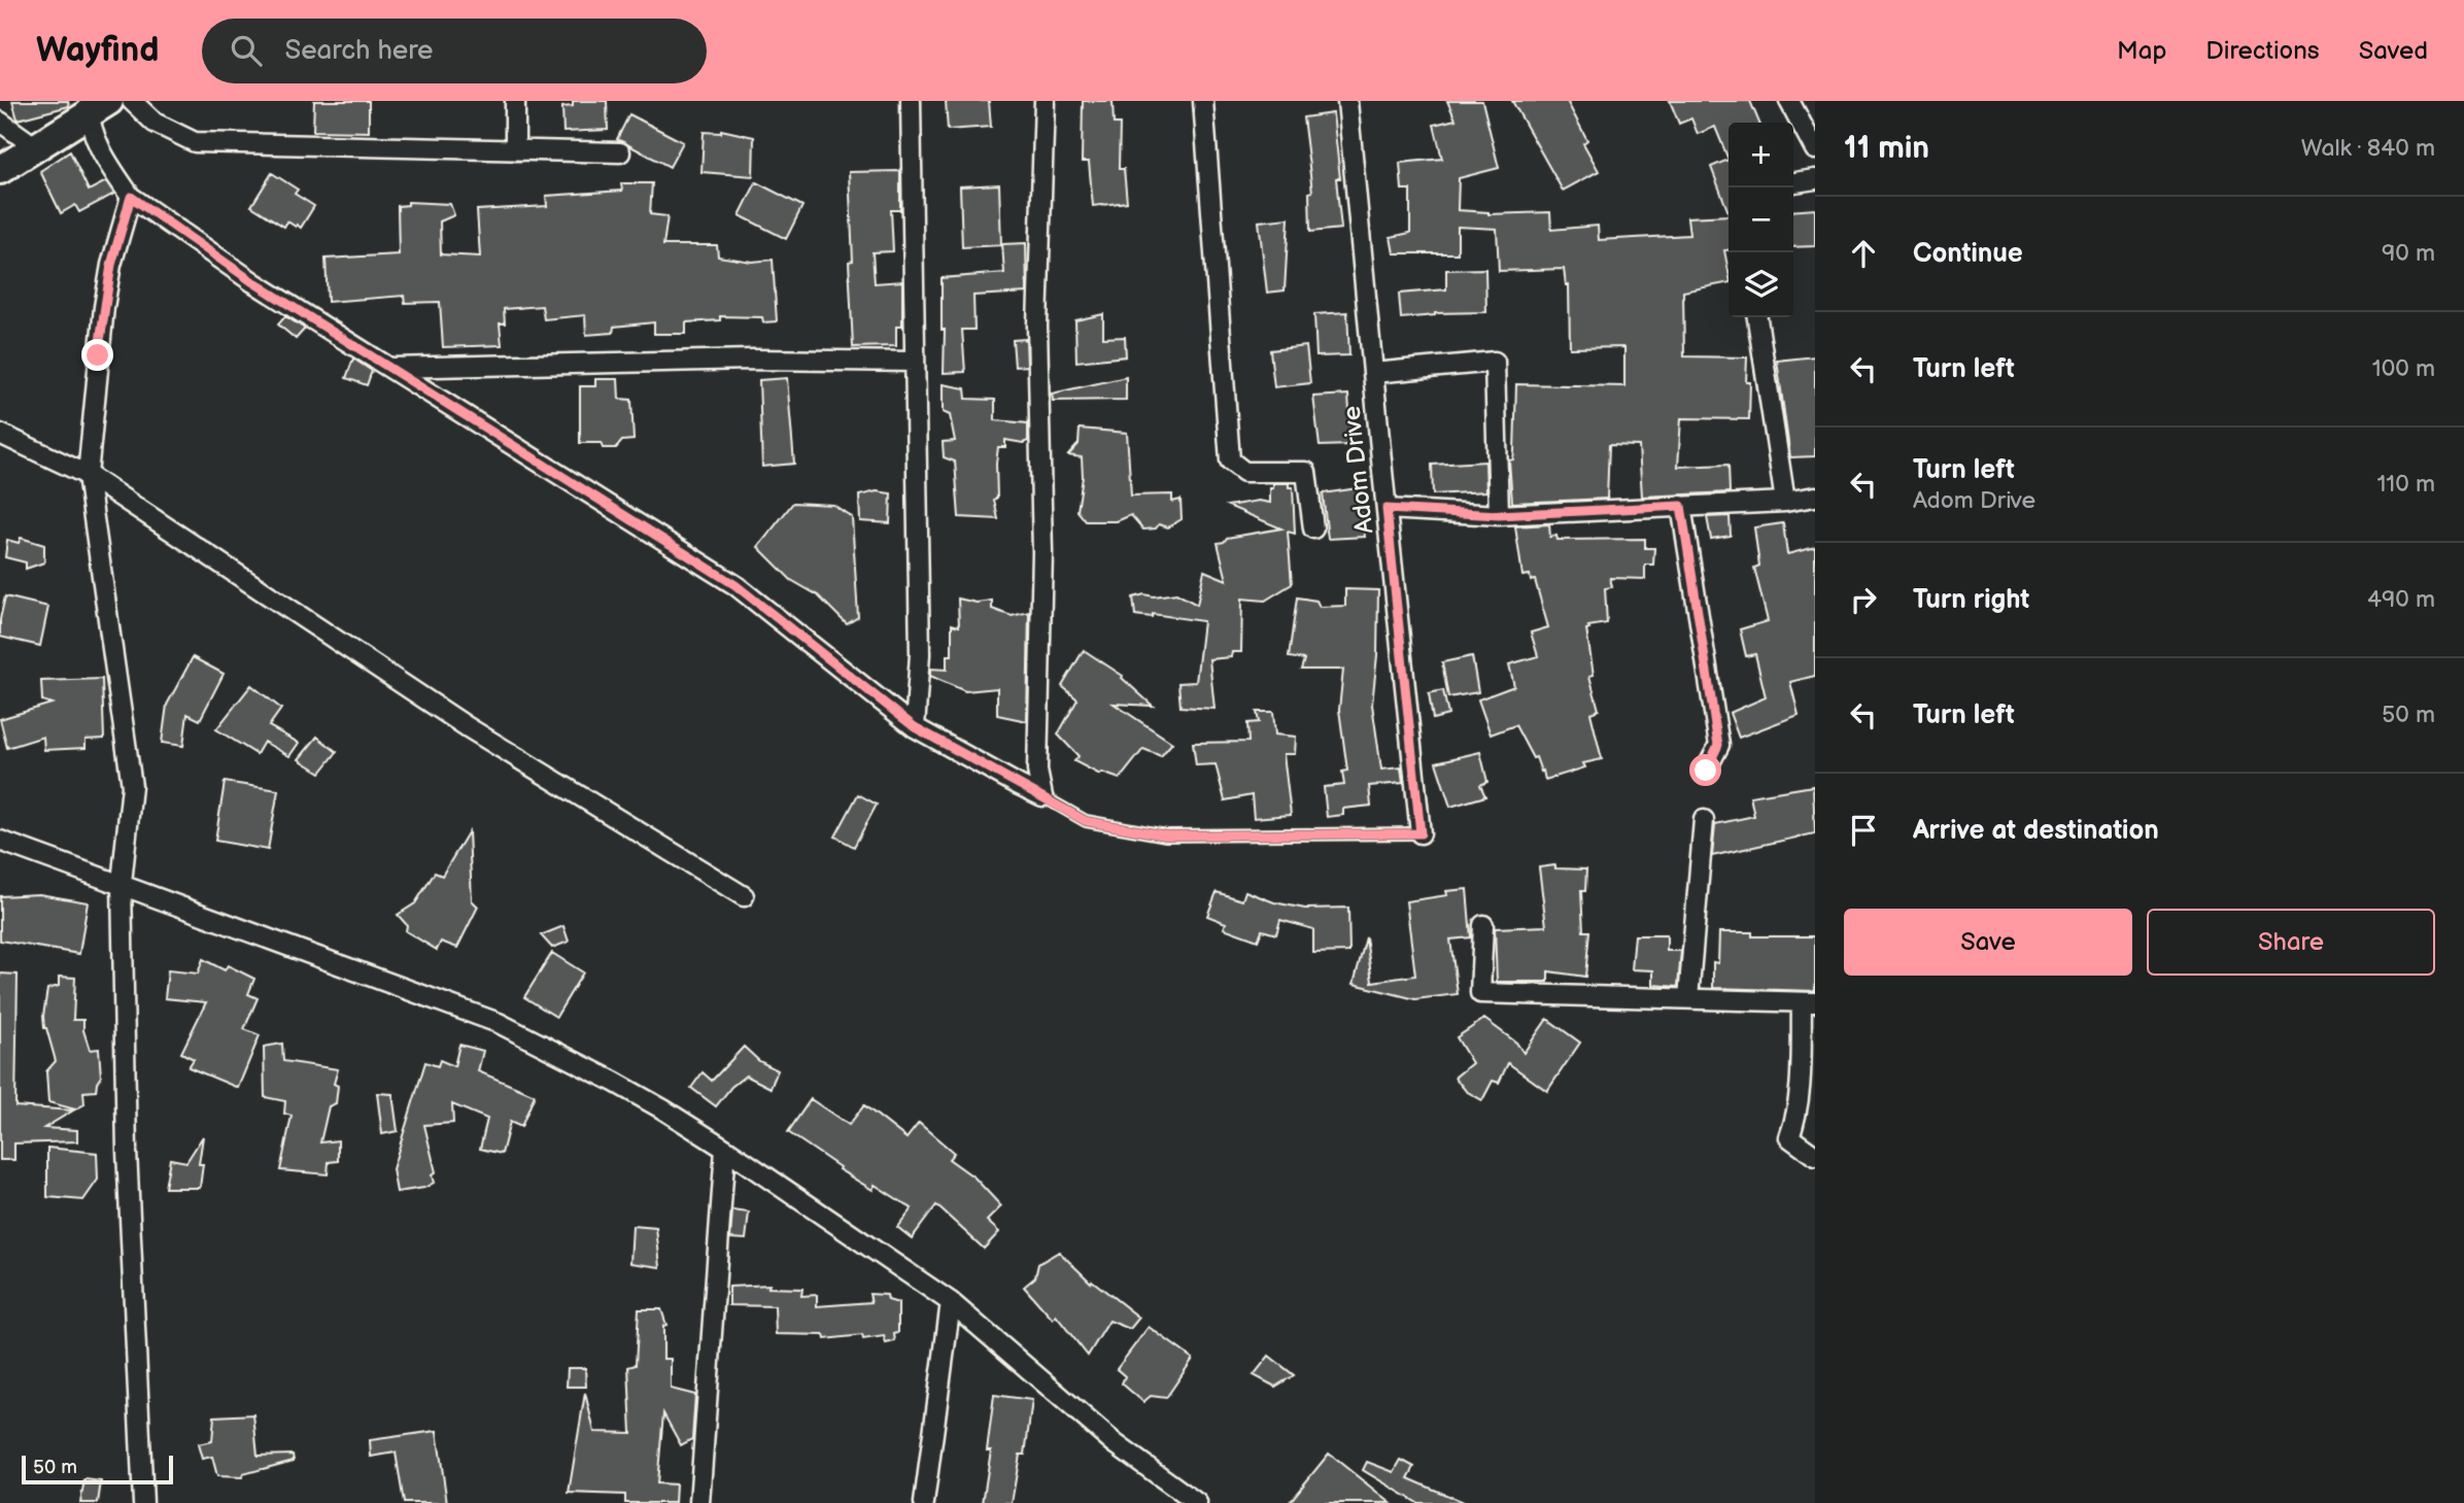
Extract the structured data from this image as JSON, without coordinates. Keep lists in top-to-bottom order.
{
  "streets": {
    "street": ["Adom Drive"]
  },
  "scale_bar": "50 m",
  "page": {
    "header": "Wayfind",
    "search": "Search here",
    "nav": ["Map", "Directions", "Saved"],
    "heading": ["11 min", "Walk · 840 m"],
    "map_buttons": ["+", "−"],
    "list": [
      ["Continue", "90 m"],
      ["Turn left", "100 m"],
      ["Turn left", "Adom Drive", "110 m"],
      ["Turn right", "490 m"],
      ["Turn left", "50 m"],
      "Arrive at destination"
    ],
    "buttons": ["Save", "Share"],
    "scale": "50 m"
  }
}
